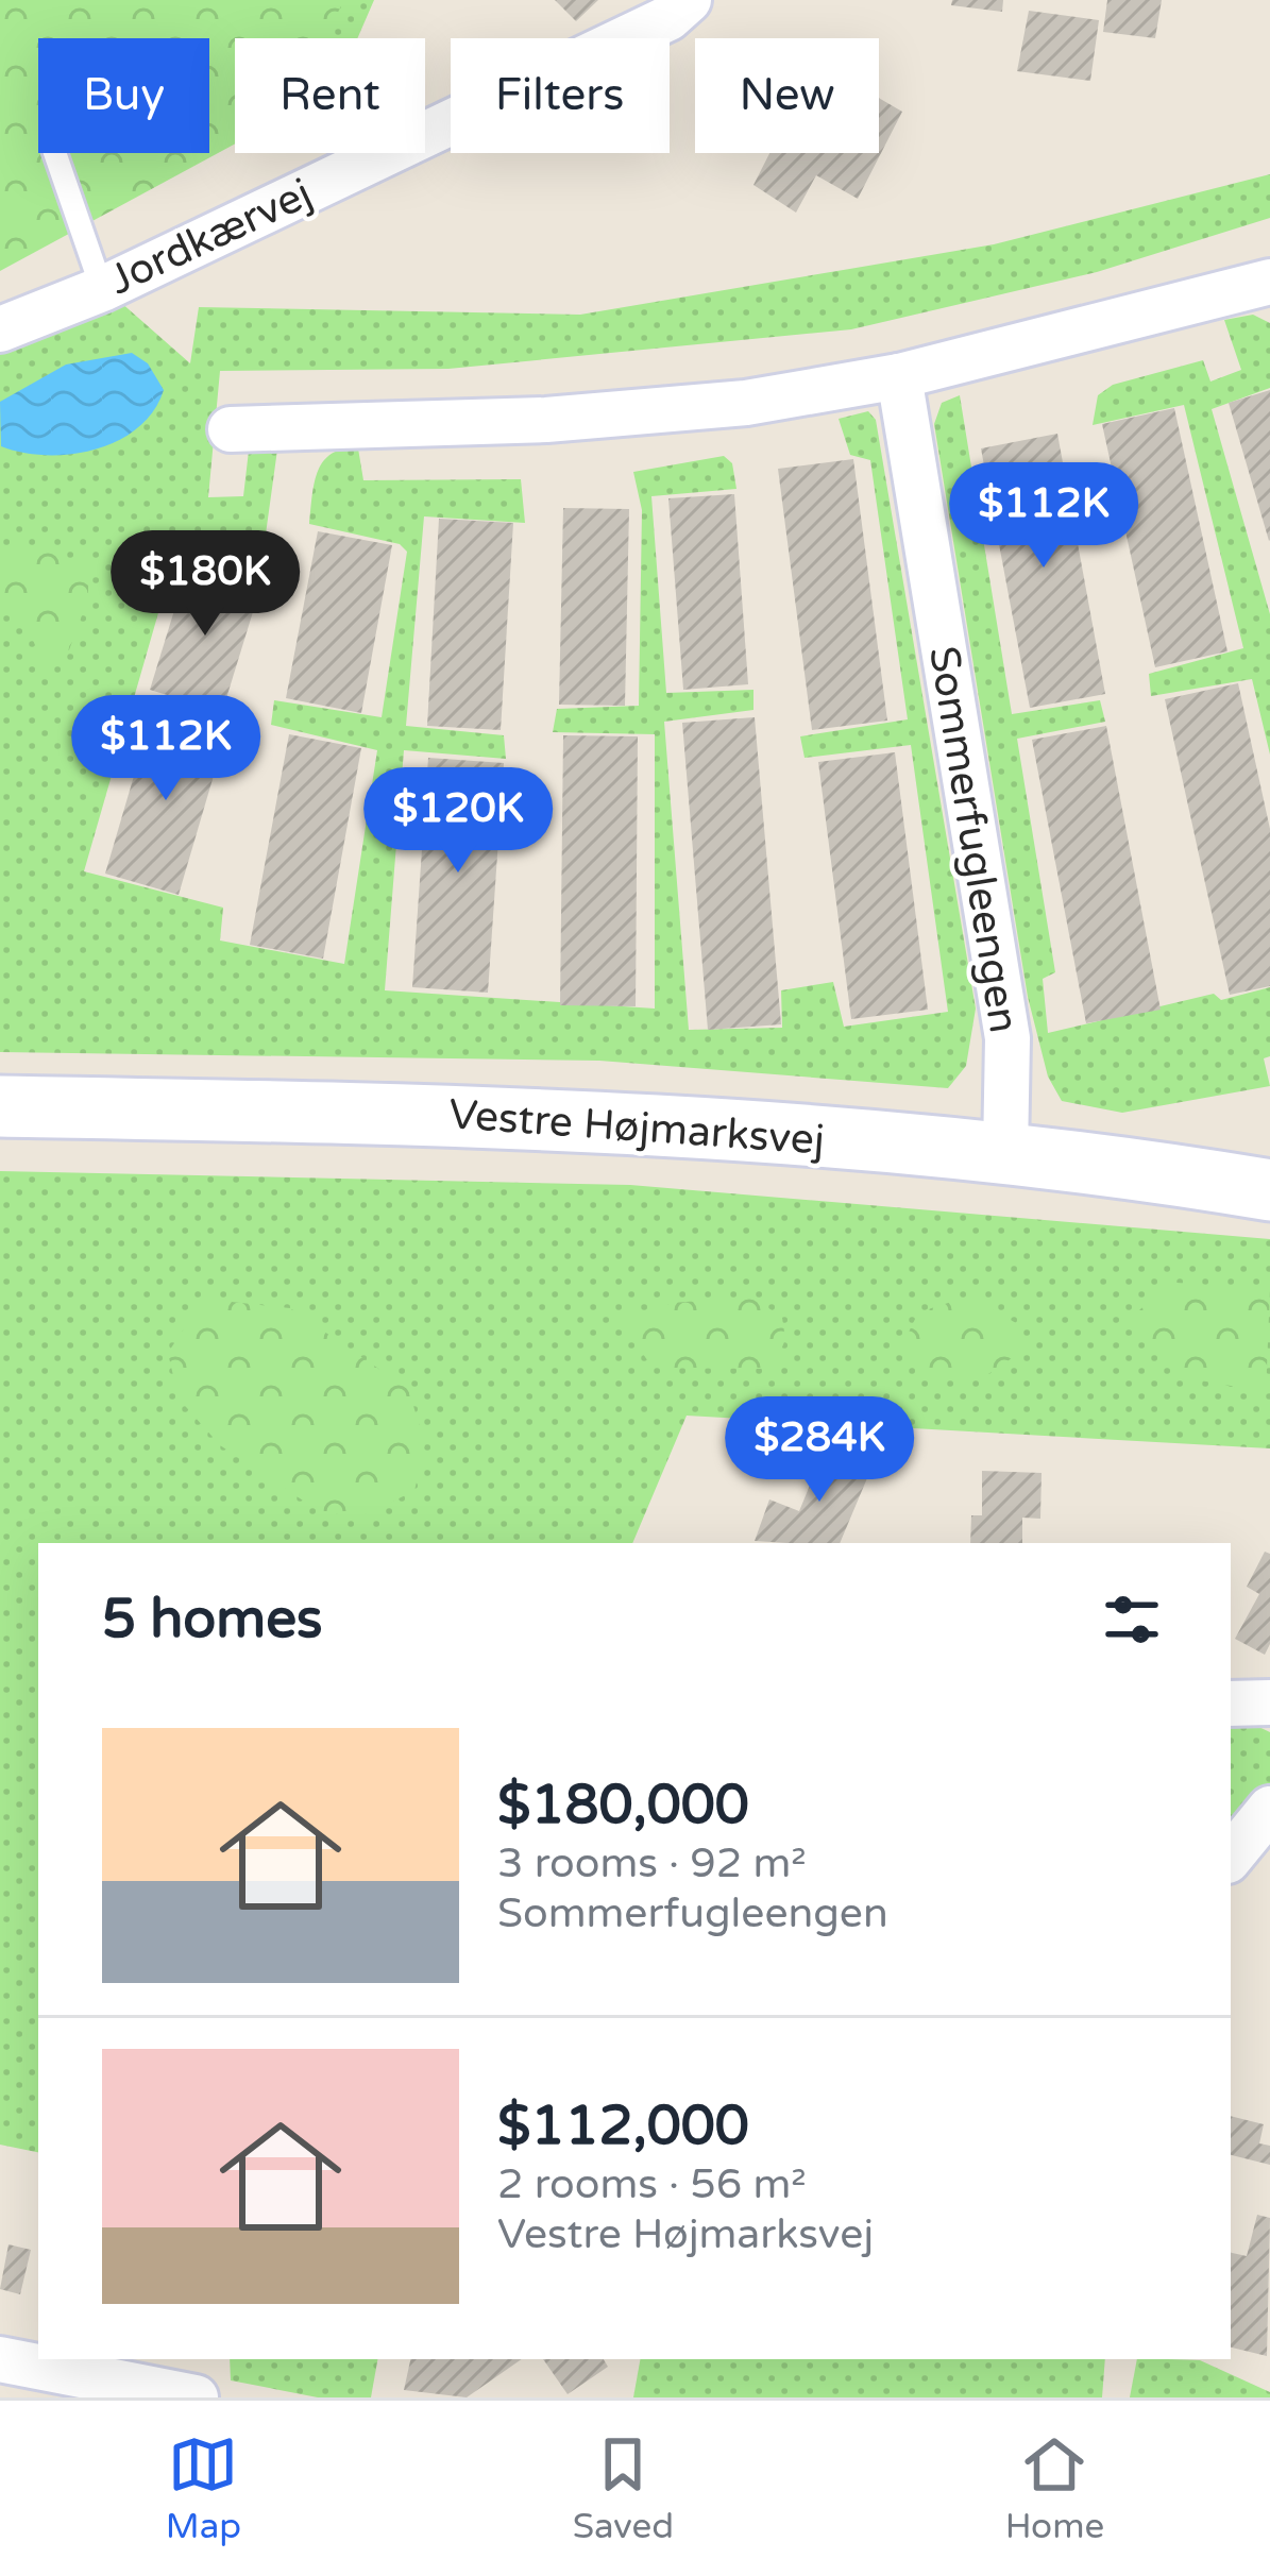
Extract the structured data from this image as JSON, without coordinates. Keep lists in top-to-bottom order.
{
  "streets": {
    "street": ["Jordkærvej", "Sommerfugleengen", "Vestre Højmarksvej"]
  },
  "crossings": [
    ["Sommerfugleengen", "Vestre Højmarksvej"]
  ],
  "page": {
    "chip": [
      "Buy",
      "Rent",
      "Filters",
      "New"
    ],
    "price": [
      "$112K",
      "$180K",
      "$112K",
      "$120K",
      "$284K"
    ],
    "heading": "5 homes",
    "list": [
      {
        "name": "$180,000",
        "note": "3 rooms · 92 m² · Sommerfugleengen"
      },
      {
        "name": "$112,000",
        "note": "2 rooms · 56 m² · Vestre Højmarksvej"
      }
    ],
    "tabs": ["Map", "Saved", "Home"]
  }
}
